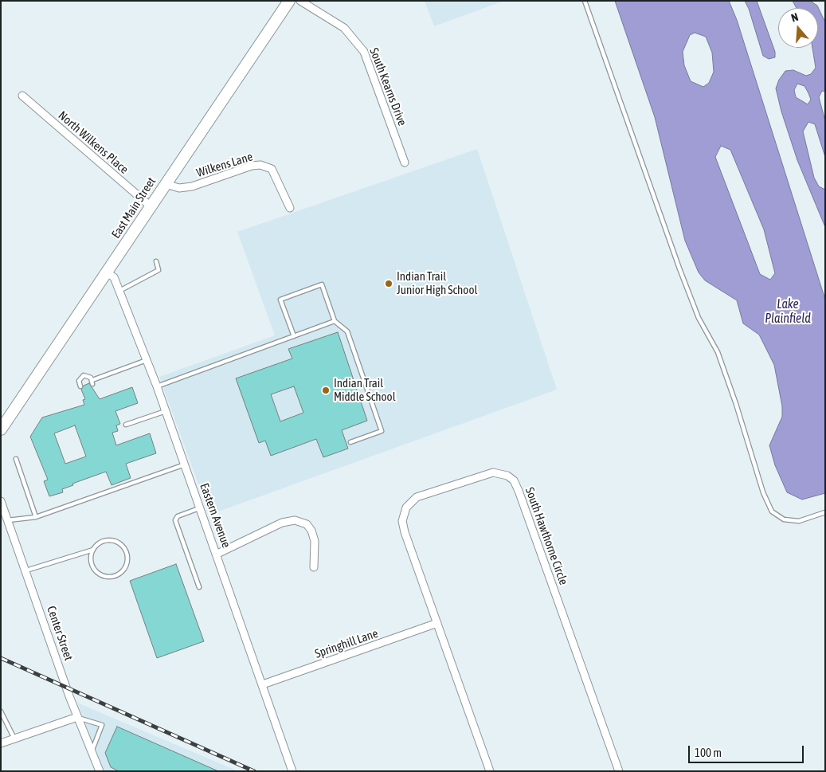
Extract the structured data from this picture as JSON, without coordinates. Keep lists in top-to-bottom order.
{
  "streets": {
    "main road": ["East Main Street"],
    "street": [
      "South Kearns Drive",
      "North Wilkens Place",
      "Wilkens Lane",
      "Eastern Avenue",
      "South Hawthorne Circle",
      "Center Street",
      "Springhill Lane"
    ]
  },
  "crossings": [
    ["North Wilkens Place", "East Main Street"],
    ["Wilkens Lane", "East Main Street"],
    ["East Main Street", "Eastern Avenue"],
    ["Eastern Avenue", "Springhill Lane"],
    ["South Hawthorne Circle", "Springhill Lane"]
  ],
  "water": ["Lake Plainfield"],
  "places": ["Indian Trail Junior High School", "Indian Trail Middle School"],
  "scale_bar": "100 m",
  "north": "top"
}
